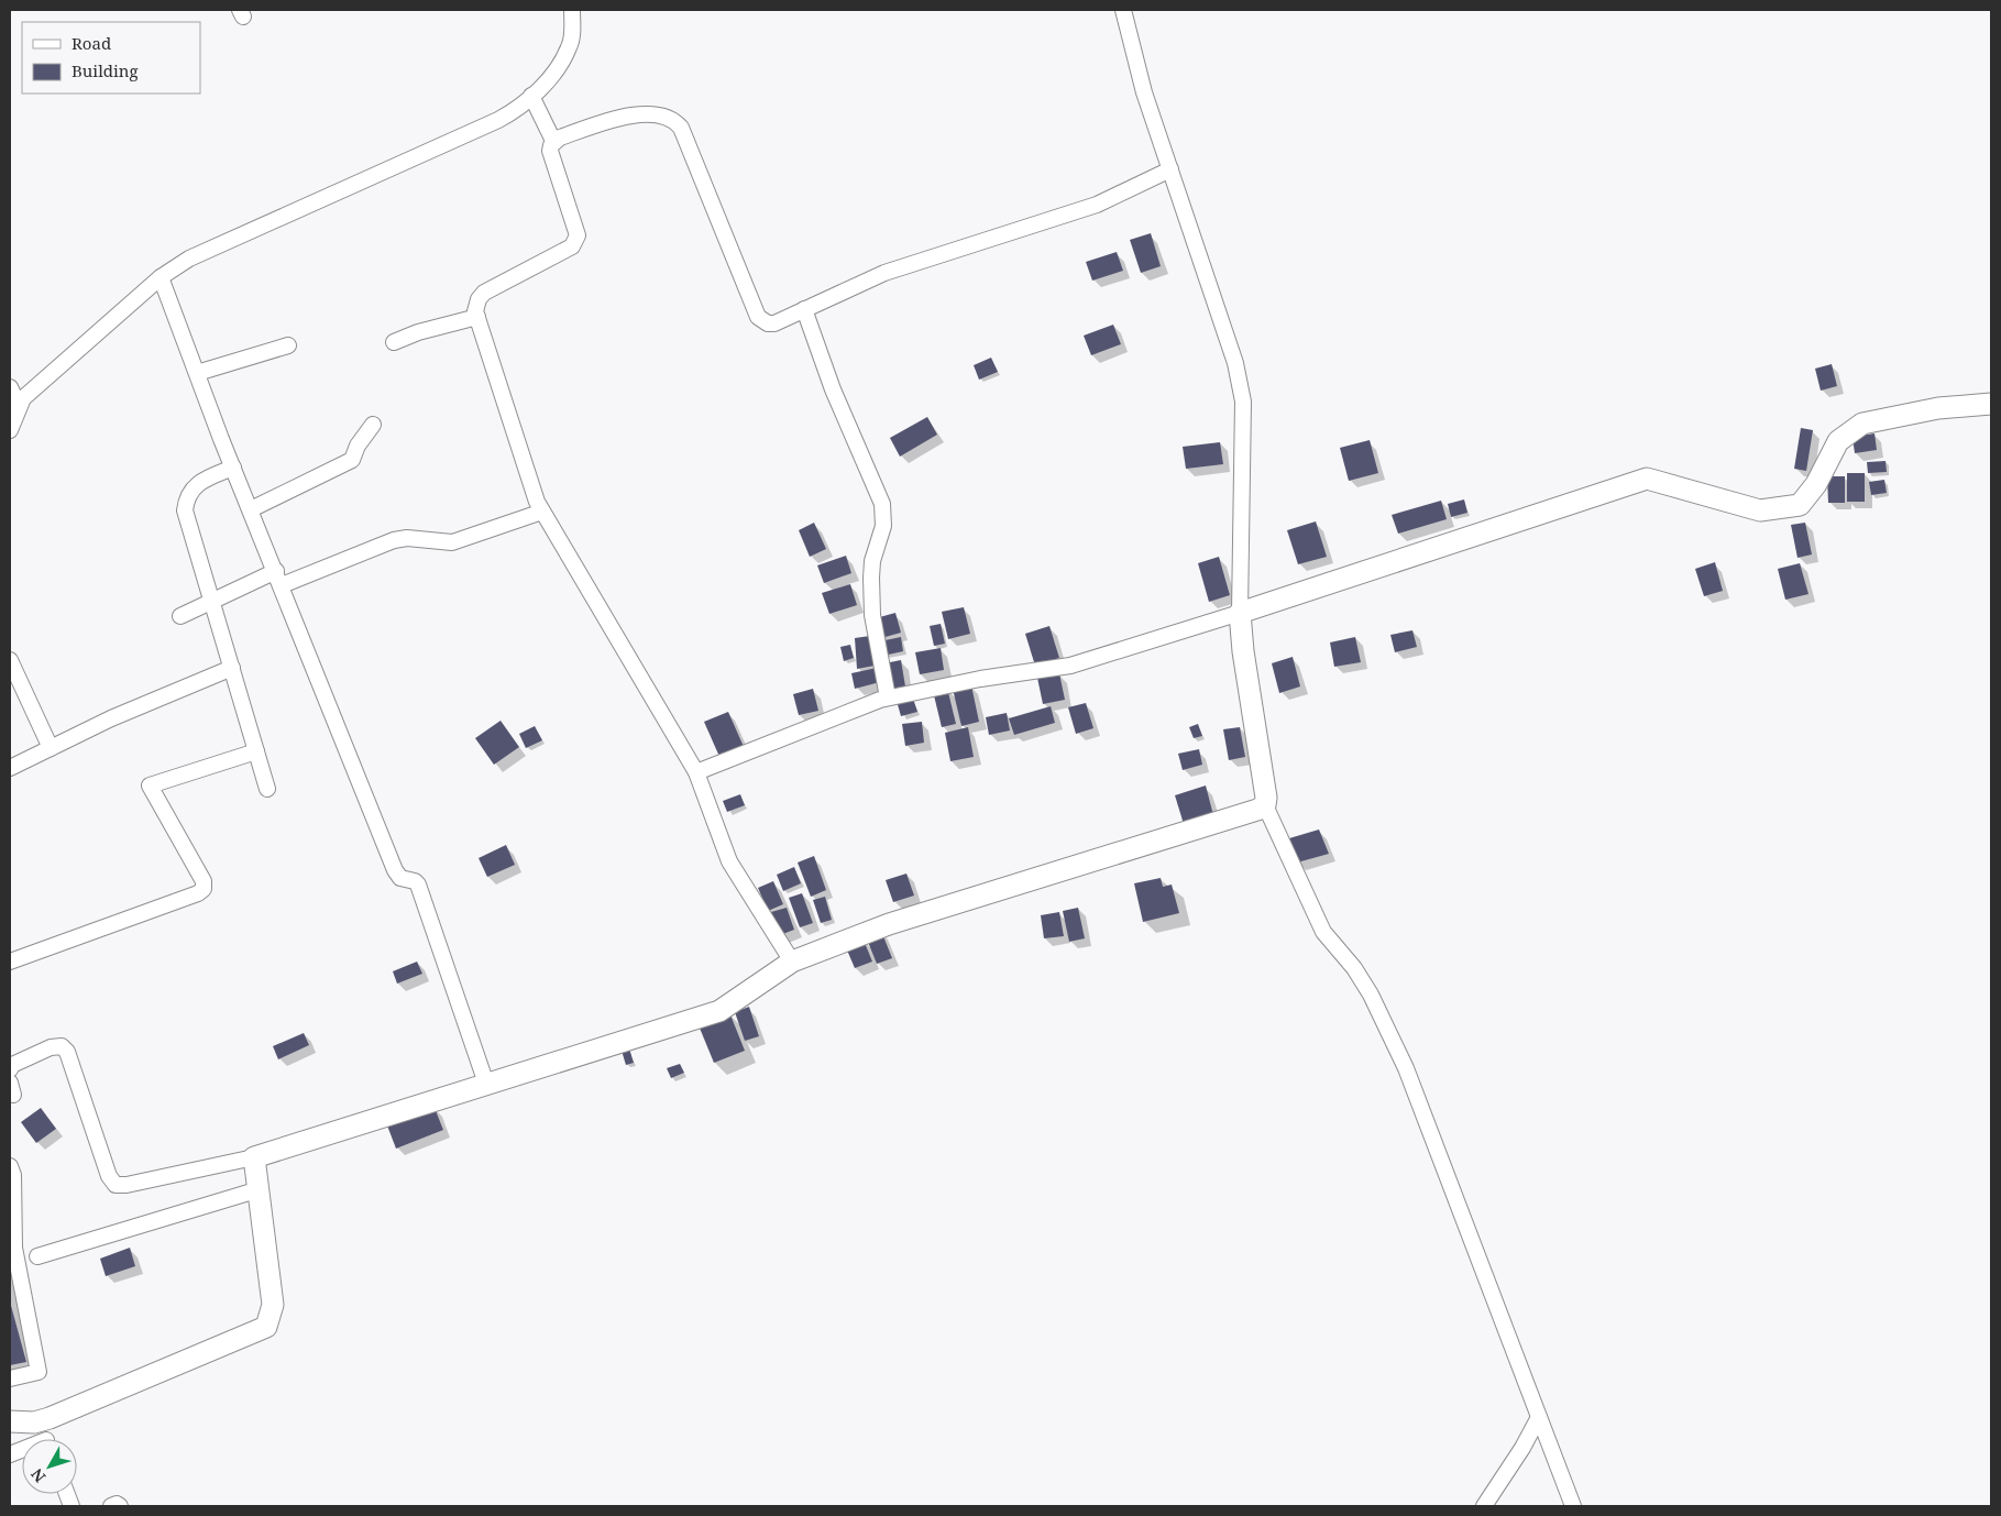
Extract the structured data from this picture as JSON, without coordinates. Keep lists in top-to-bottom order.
{
  "legend": ["Road", "Building"],
  "north": "bottom left"
}
